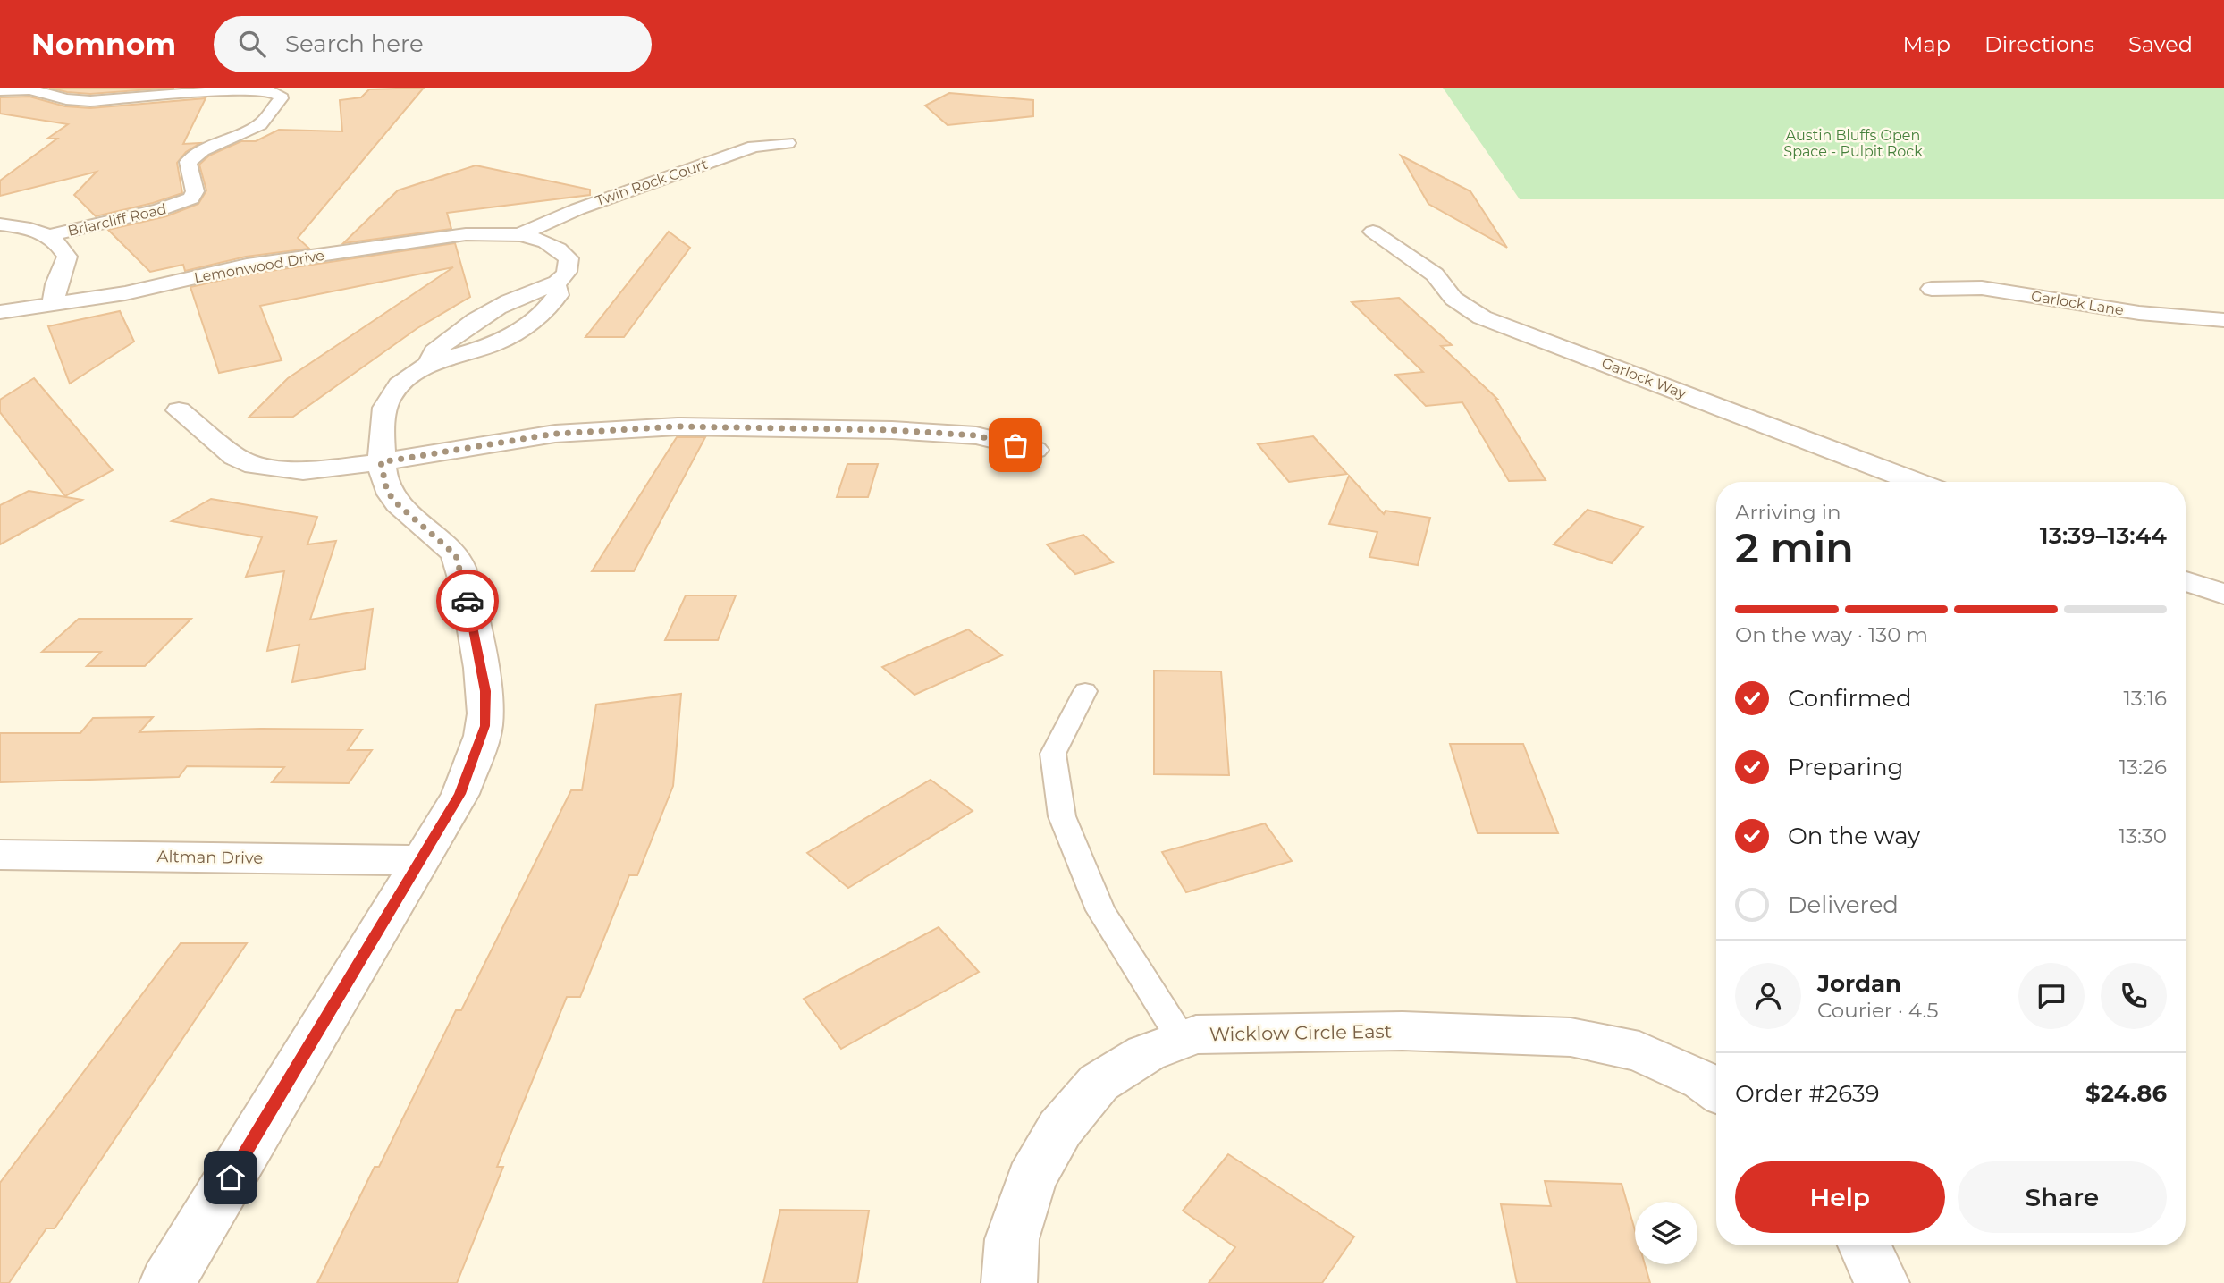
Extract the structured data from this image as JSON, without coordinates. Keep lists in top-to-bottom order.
{
  "streets": {
    "street": [
      "Twin Rock Court",
      "Briarcliff Road",
      "Lemonwood Drive",
      "Garlock Lane",
      "Garlock Way",
      "Altman Drive",
      "Wicklow Circle East"
    ]
  },
  "crossings": [
    ["Twin Rock Court", "Lemonwood Drive"]
  ],
  "parks": ["Austin Bluffs Open Space - Pulpit Rock"],
  "page": {
    "header": "Nomnom",
    "search": "Search here",
    "nav": ["Map", "Directions", "Saved"],
    "heading": ["2 min", "Arriving in", "13:39–13:44"],
    "panel": [
      "Jordan",
      "Courier · 4.5",
      "Order #2639",
      "$24.86"
    ],
    "bar": "On the way · 130 m",
    "list": [
      ["Confirmed", "13:16"],
      ["Preparing", "13:26"],
      ["On the way", "13:30"],
      "Delivered"
    ],
    "buttons": ["Help", "Share"]
  }
}
